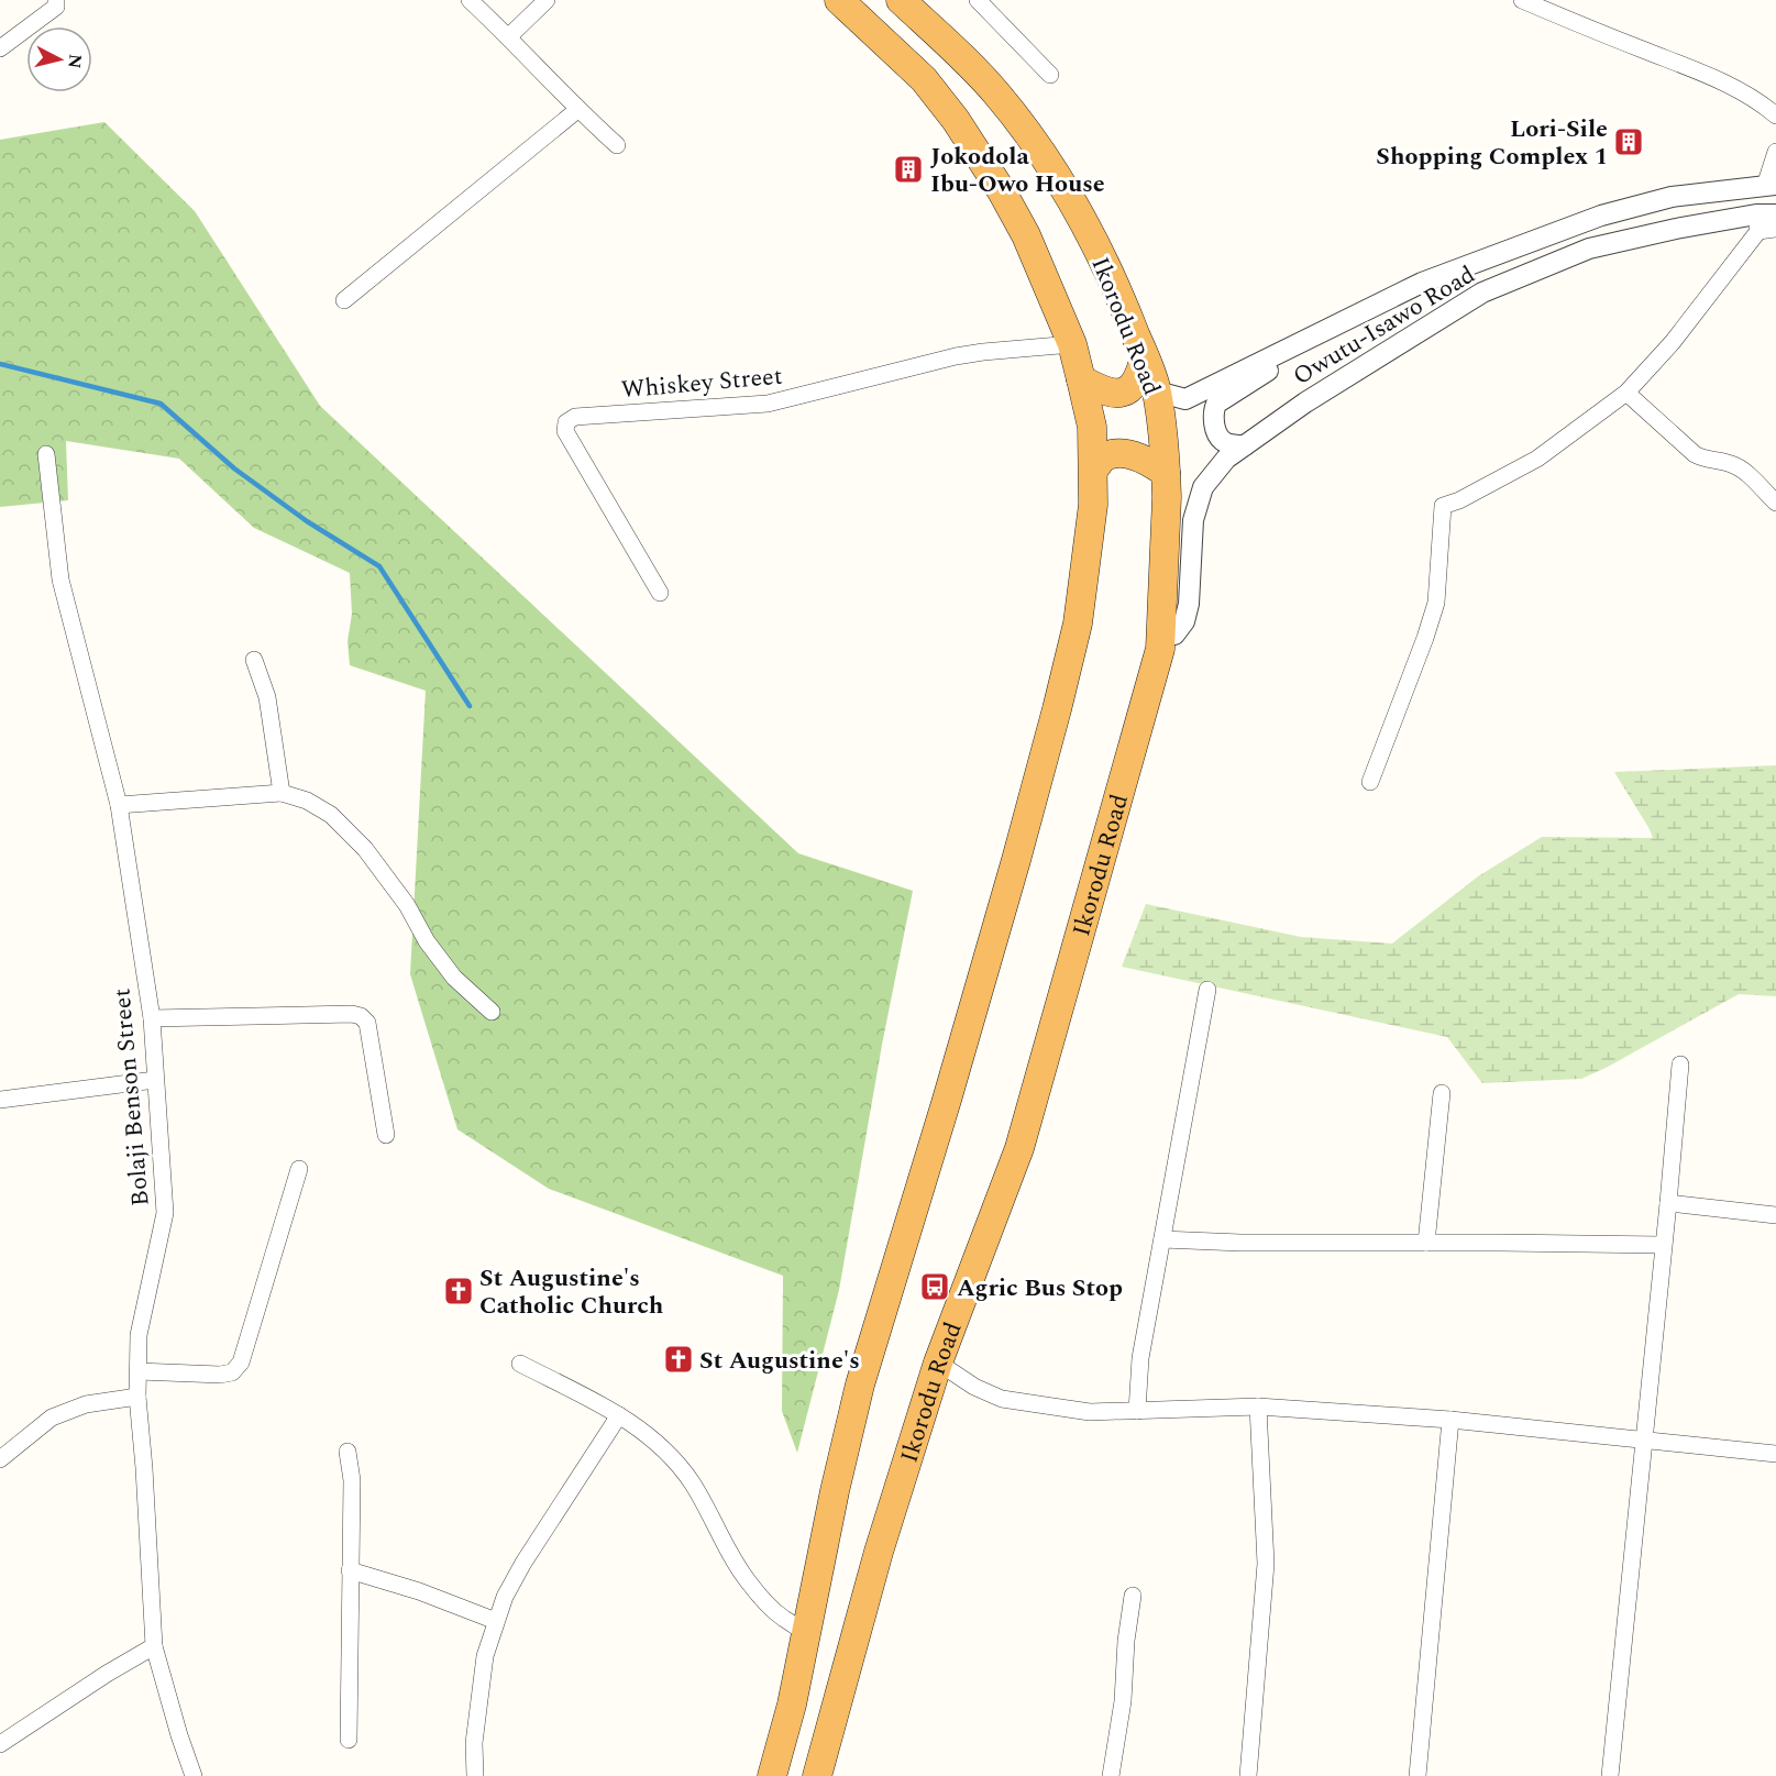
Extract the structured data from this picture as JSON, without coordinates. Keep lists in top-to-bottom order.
{
  "streets": {
    "highway": ["Ikorodu Road"],
    "street": ["Owutu-Isawo Road", "Whiskey Street", "Bolaji Benson Street"]
  },
  "crossings": [
    ["Owutu-Isawo Road", "Ikorodu Road"]
  ],
  "places": {
    "building": ["Lori-Sile Shopping Complex 1", "Jokodola Ibu-Owo House"],
    "bus stop": ["Agric Bus Stop"],
    "church": ["St Augustine's Catholic Church", "St Augustine's"]
  },
  "north": "right"
}
